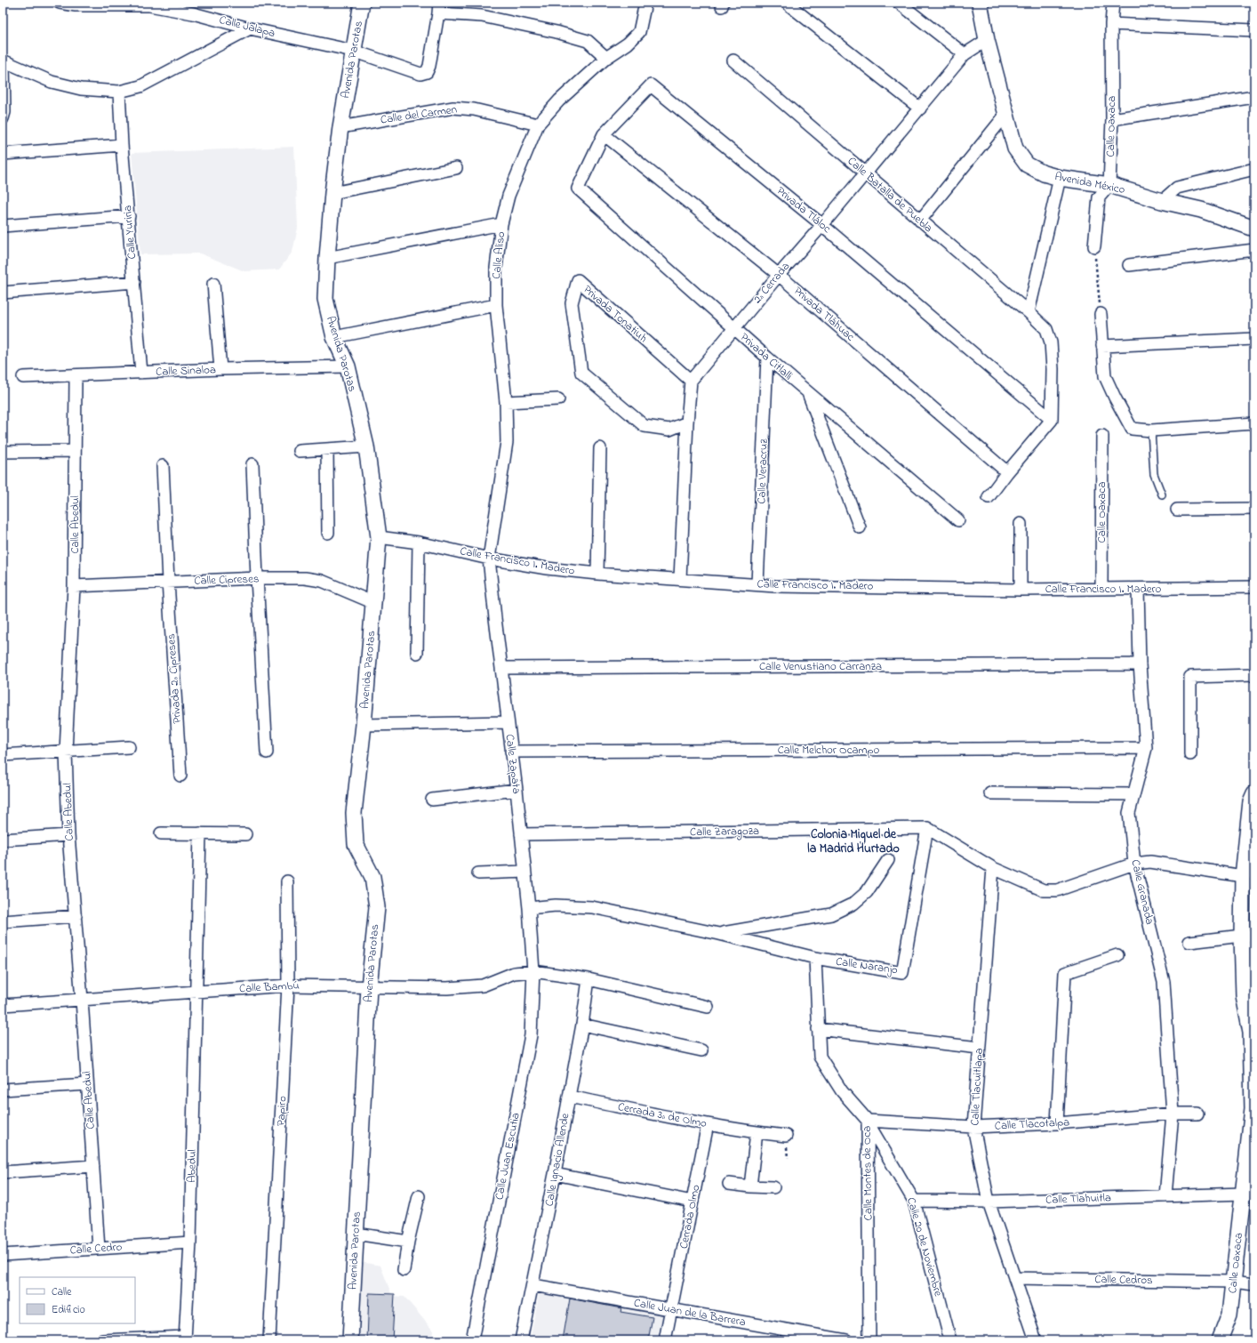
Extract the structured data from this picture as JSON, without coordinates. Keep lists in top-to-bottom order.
{
  "streets": {
    "street": [
      "Calle Jalapa",
      "Avenida Parotas",
      "Calle del Carmen",
      "Calle Oaxaca",
      "Avenida México",
      "Calle Batalla de Puebla",
      "Privada Tláloc",
      "Calle Yuriria",
      "Calle Aliso",
      "2ª Cerrada",
      "Privada Tonatiuh",
      "Privada Tláhuac",
      "Privada Citlalli",
      "Calle Sinaloa",
      "Calle Veracruz",
      "Calle Abedul",
      "Calle Francisco I. Madero",
      "Calle Cipreses",
      "Calle Venustiano Carranza",
      "Privada 2ª Cipreses",
      "Calle Melchor Ocampo",
      "Calle Zapata",
      "Calle Zaragoza",
      "Calle Granada",
      "Calle Naranjo",
      "Calle Bambú",
      "Calle Tlacuitlapa",
      "Papiro",
      "Cerrada 3ª de Olmo",
      "Calle Tlacotalpa",
      "Calle Juan Escutia",
      "Calle Ignacio Allende",
      "Abedul",
      "Calle Montes de Oca",
      "Calle Tlahuitla",
      "Cerrada Olmo",
      "Calle 20 de Noviembre",
      "Calle Cedro",
      "Calle Cedros",
      "Calle Juan de la Barrera"
    ]
  },
  "crossings": [
    ["Calle Jalapa", "Avenida Parotas"],
    ["Avenida Parotas", "Calle del Carmen"],
    ["Avenida Parotas", "Calle Sinaloa"],
    ["Avenida Parotas", "Calle Francisco I. Madero"],
    ["Avenida Parotas", "Calle Cipreses"],
    ["Avenida Parotas", "Calle Bambú"],
    ["Calle del Carmen", "Calle Aliso"],
    ["Calle Oaxaca", "Avenida México"],
    ["Calle Oaxaca", "Calle Francisco I. Madero"],
    ["Calle Oaxaca", "Calle Tlahuitla"],
    ["Calle Oaxaca", "Calle Cedros"],
    ["Avenida México", "2ª Cerrada"],
    ["Calle Batalla de Puebla", "Privada Tláloc"],
    ["Calle Batalla de Puebla", "2ª Cerrada"],
    ["Privada Tláloc", "2ª Cerrada"],
    ["Privada Tláloc", "Privada Tláhuac"],
    ["Privada Tláloc", "Privada Citlalli"],
    ["Calle Yuriria", "Calle Sinaloa"],
    ["Calle Aliso", "Calle Francisco I. Madero"],
    ["Calle Aliso", "Calle Zapata"],
    ["2ª Cerrada", "Privada Tonatiuh"],
    ["2ª Cerrada", "Privada Tláhuac"],
    ["2ª Cerrada", "Privada Citlalli"],
    ["Privada Citlalli", "Calle Veracruz"],
    ["Calle Sinaloa", "Calle Abedul"],
    ["Calle Veracruz", "Calle Francisco I. Madero"],
    ["Calle Abedul", "Calle Cipreses"],
    ["Calle Abedul", "Calle Bambú"],
    ["Calle Abedul", "Calle Cedro"],
    ["Calle Francisco I. Madero", "Calle Zapata"],
    ["Calle Francisco I. Madero", "Calle Granada"],
    ["Calle Cipreses", "Privada 2ª Cipreses"],
    ["Calle Venustiano Carranza", "Calle Zapata"],
    ["Calle Venustiano Carranza", "Calle Granada"],
    ["Calle Melchor Ocampo", "Calle Zapata"],
    ["Calle Melchor Ocampo", "Calle Granada"],
    ["Calle Zapata", "Calle Zaragoza"],
    ["Calle Zapata", "Calle Naranjo"],
    ["Calle Zapata", "Calle Bambú"],
    ["Calle Zapata", "Calle Juan Escutia"],
    ["Calle Zaragoza", "Calle Naranjo"],
    ["Calle Granada", "Calle Tlacotalpa"],
    ["Calle Granada", "Calle Tlahuitla"],
    ["Calle Naranjo", "Calle Montes de Oca"],
    ["Calle Bambú", "Papiro"],
    ["Calle Bambú", "Calle Juan Escutia"],
    ["Calle Bambú", "Calle Ignacio Allende"],
    ["Calle Bambú", "Abedul"],
    ["Calle Tlacuitlapa", "Calle Tlacotalpa"],
    ["Calle Tlacuitlapa", "Calle Tlahuitla"],
    ["Calle Tlacuitlapa", "Calle Cedros"],
    ["Cerrada 3ª de Olmo", "Calle Ignacio Allende"],
    ["Cerrada 3ª de Olmo", "Cerrada Olmo"],
    ["Calle Tlacotalpa", "Calle Montes de Oca"],
    ["Calle Tlacotalpa", "Calle 20 de Noviembre"],
    ["Calle Ignacio Allende", "Calle Juan de la Barrera"],
    ["Abedul", "Calle Cedro"],
    ["Calle Montes de Oca", "Calle 20 de Noviembre"],
    ["Calle Tlahuitla", "Calle 20 de Noviembre"],
    ["Cerrada Olmo", "Calle Juan de la Barrera"]
  ],
  "districts": ["Colonia Miguel de la Madrid Hurtado"],
  "legend": ["Calle", "Edificio"]
}
